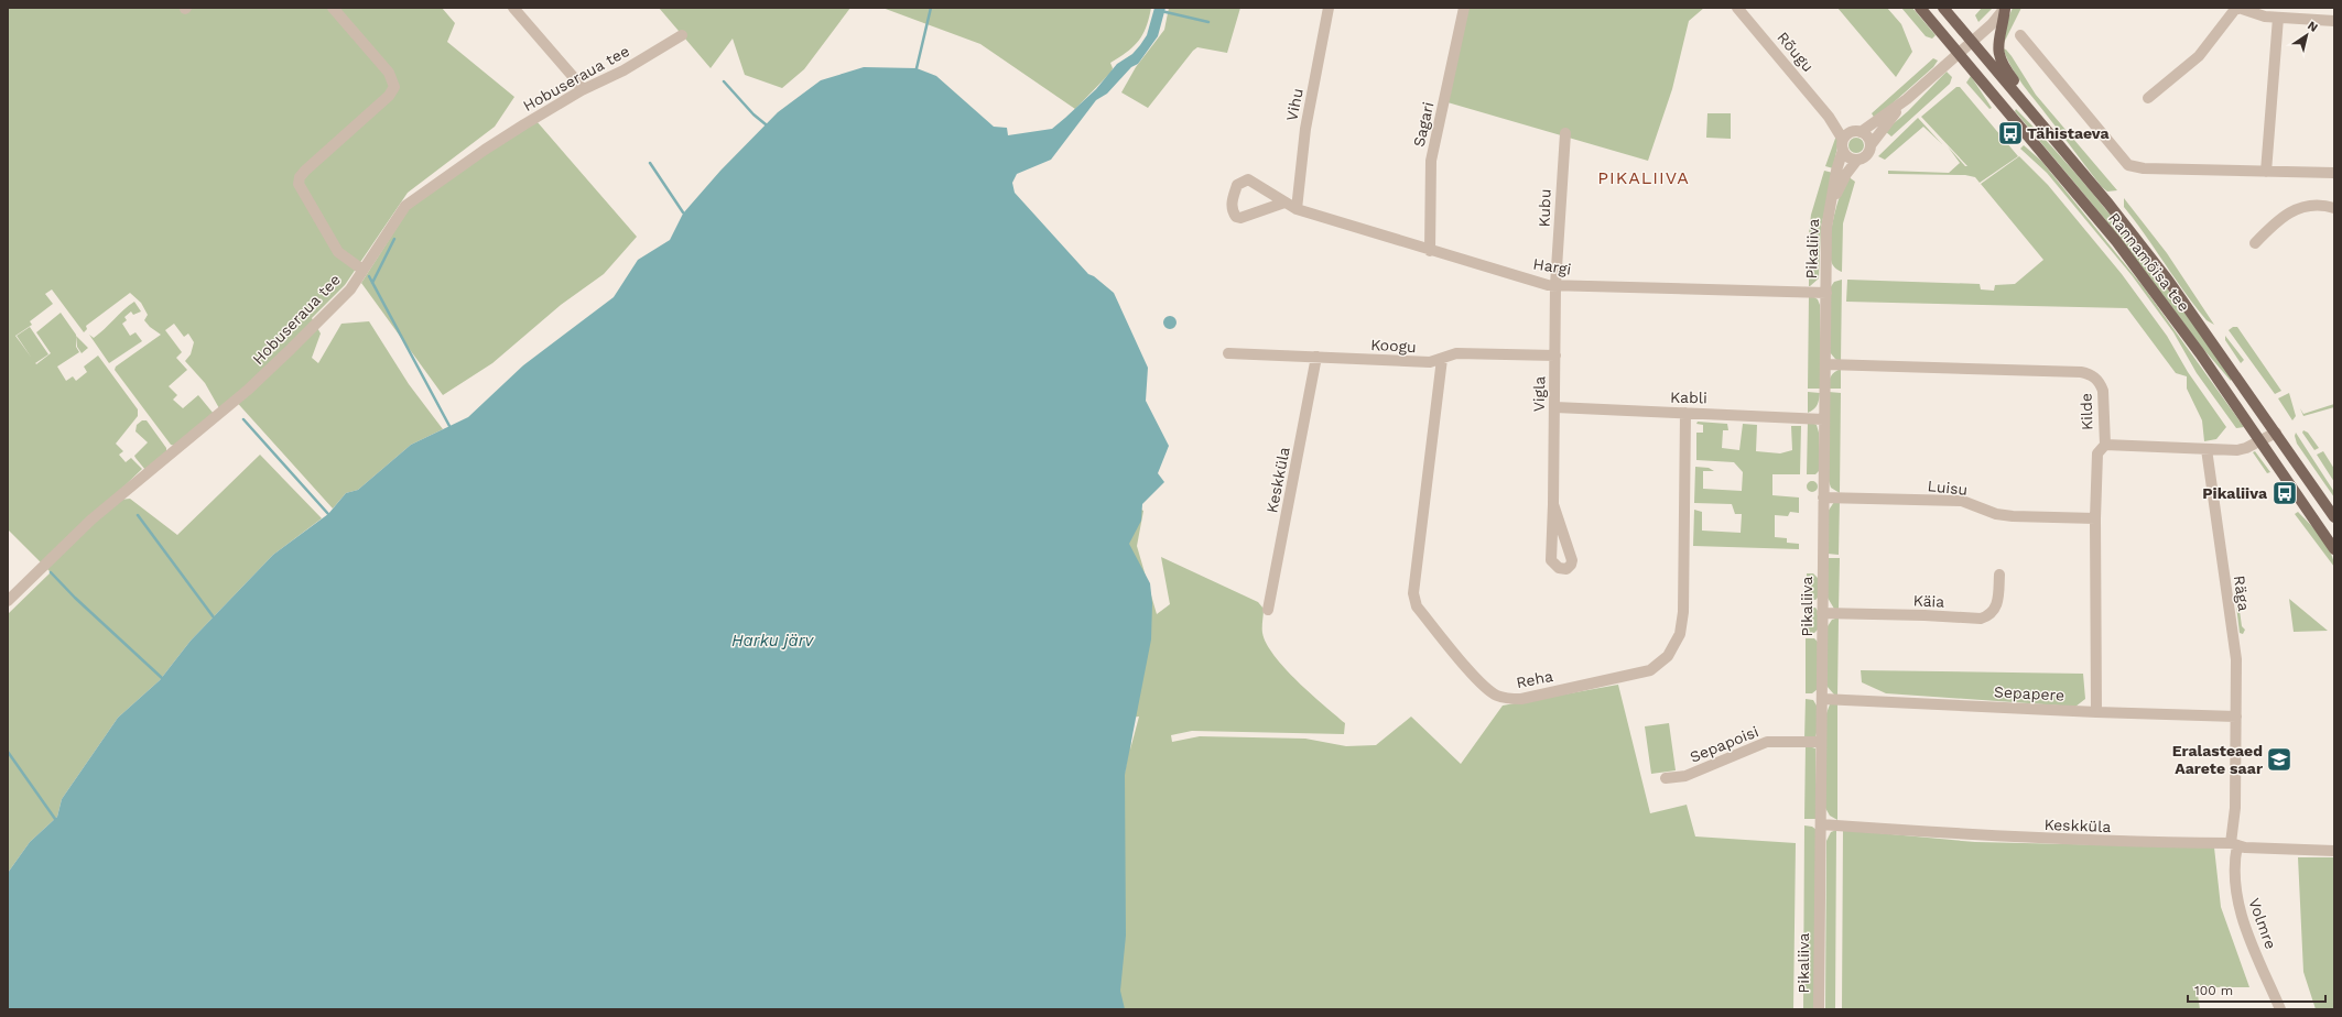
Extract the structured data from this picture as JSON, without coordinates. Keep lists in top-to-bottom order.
{
  "streets": {
    "main road": ["Rannamõisa tee"],
    "street": [
      "Rõugu",
      "Hobuseraua tee",
      "Vihu",
      "Sagari",
      "Kubu",
      "Pikaliiva",
      "Hargi",
      "Koogu",
      "Vigla",
      "Kabli",
      "Kilde",
      "Keskküla",
      "Luisu",
      "Räga",
      "Käia",
      "Reha",
      "Sepapere",
      "Sepapoisi",
      "Volmre"
    ]
  },
  "crossings": [
    ["Rõugu", "Pikaliiva"],
    ["Vihu", "Hargi"],
    ["Sagari", "Hargi"],
    ["Kubu", "Hargi"],
    ["Kubu", "Vigla"],
    ["Pikaliiva", "Rannamõisa tee"],
    ["Pikaliiva", "Hargi"],
    ["Pikaliiva", "Kabli"],
    ["Pikaliiva", "Kilde"],
    ["Pikaliiva", "Keskküla"],
    ["Pikaliiva", "Luisu"],
    ["Pikaliiva", "Käia"],
    ["Pikaliiva", "Sepapere"],
    ["Pikaliiva", "Sepapoisi"],
    ["Hargi", "Vigla"],
    ["Koogu", "Vigla"],
    ["Koogu", "Keskküla"],
    ["Koogu", "Reha"],
    ["Vigla", "Kabli"],
    ["Kabli", "Reha"],
    ["Kilde", "Luisu"],
    ["Kilde", "Sepapere"],
    ["Keskküla", "Räga"],
    ["Keskküla", "Volmre"],
    ["Räga", "Sepapere"],
    ["Räga", "Volmre"]
  ],
  "districts": ["PIKALIIVA"],
  "water": ["Harku järv"],
  "places": {
    "bus stop": ["Tähistaeva", "Pikaliiva"],
    "school or university": ["Eralasteaed Aarete saar"]
  },
  "scale_bar": "100 m",
  "north": "top right"
}
